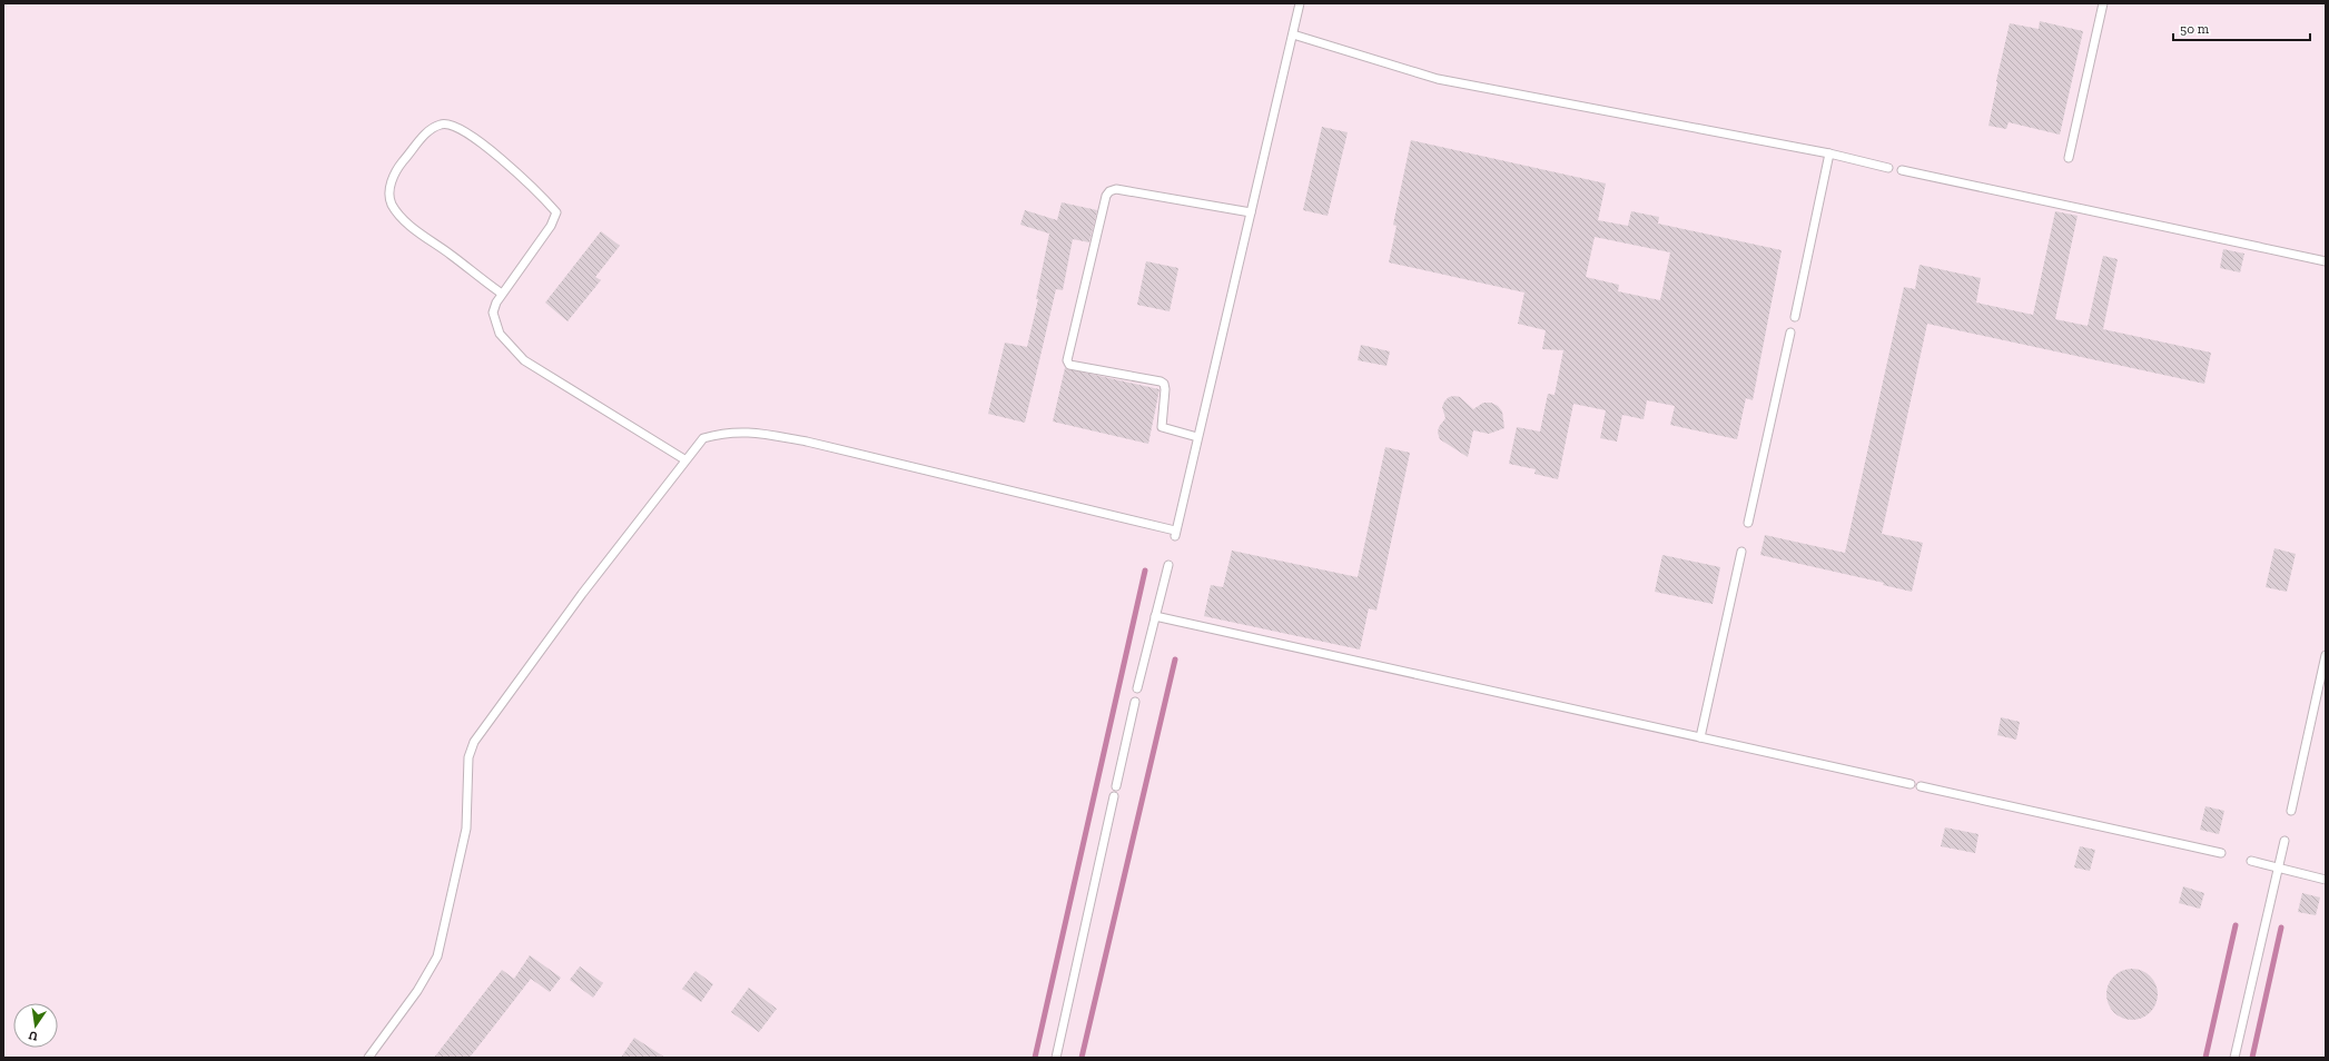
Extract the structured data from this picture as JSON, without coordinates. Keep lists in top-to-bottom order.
{
  "scale_bar": "50 m",
  "north": "bottom"
}
